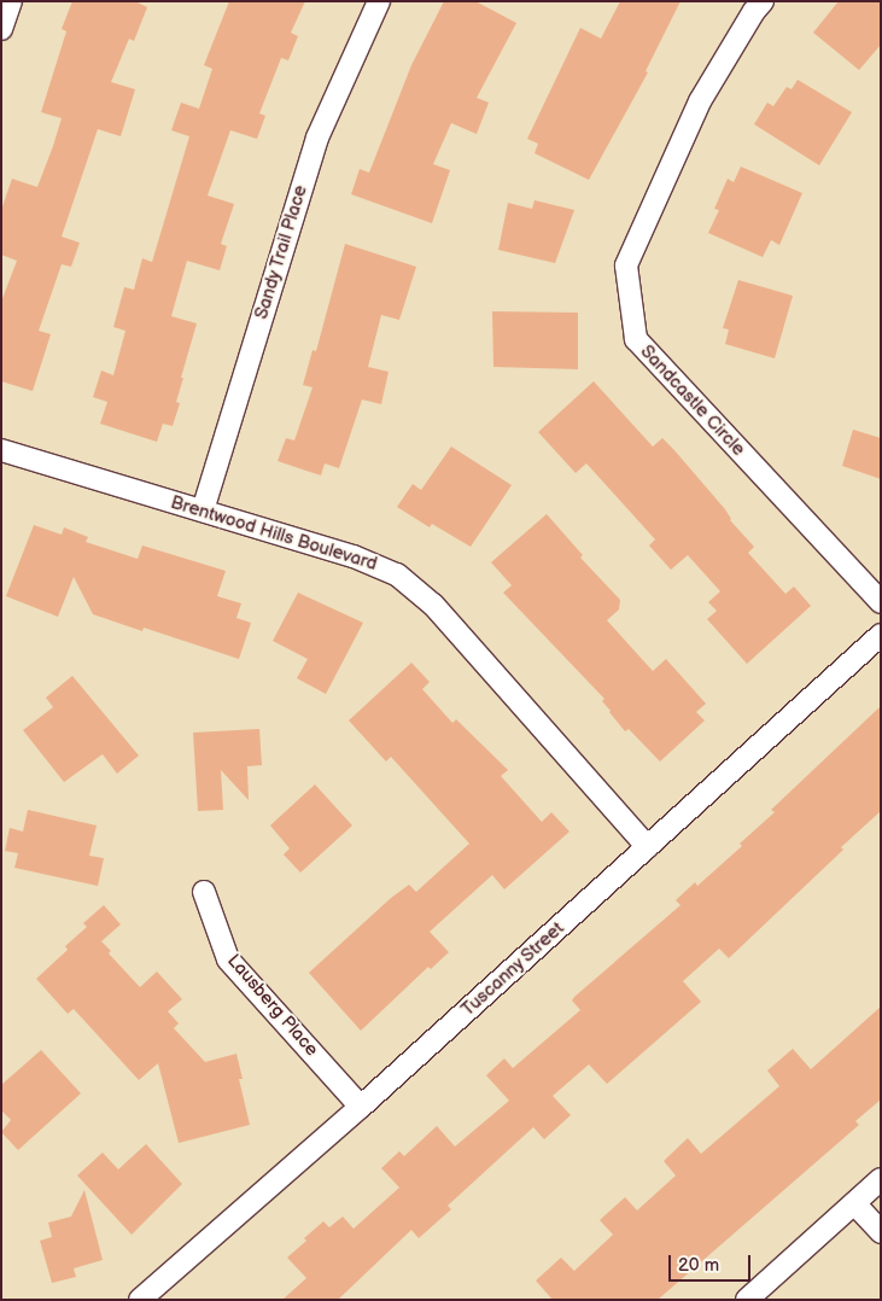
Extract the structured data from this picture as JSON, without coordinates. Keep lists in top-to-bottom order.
{
  "streets": {
    "street": [
      "Sandy Trail Place",
      "Sandcastle Circle",
      "Brentwood Hills Boulevard",
      "Tuscanny Street",
      "Lausberg Place"
    ]
  },
  "crossings": [
    ["Sandy Trail Place", "Brentwood Hills Boulevard"],
    ["Brentwood Hills Boulevard", "Tuscanny Street"],
    ["Tuscanny Street", "Lausberg Place"]
  ],
  "scale_bar": "20 m"
}
